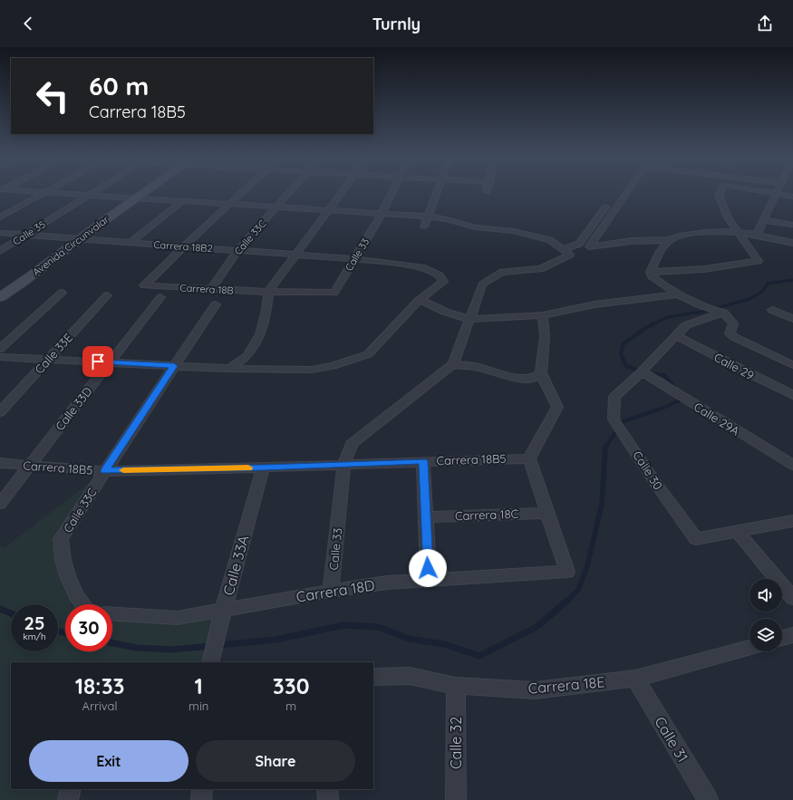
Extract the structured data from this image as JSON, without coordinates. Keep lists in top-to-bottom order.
{
  "streets": {
    "main road": ["Avenida Circunvalar"],
    "street": [
      "Calle 35",
      "Calle 33C",
      "Carrera 18B2",
      "Calle 33",
      "Carrera 18B",
      "Calle 33E",
      "Calle 29",
      "Calle 33D",
      "Calle 29A",
      "Carrera 18B5",
      "Calle 30",
      "Carrera 18C",
      "Calle 33A",
      "Carrera 18D",
      "Carrera 18E",
      "Calle 31",
      "Calle 32"
    ]
  },
  "crossings": [
    ["Calle 35", "Carrera 18B2"],
    ["Calle 33C", "Carrera 18B2"],
    ["Calle 33C", "Carrera 18B"],
    ["Calle 33C", "Carrera 18B5"],
    ["Avenida Circunvalar", "Carrera 18B2"],
    ["Carrera 18B2", "Calle 33"],
    ["Carrera 18B2", "Carrera 18B"],
    ["Calle 33", "Carrera 18B"],
    ["Calle 33", "Carrera 18B5"],
    ["Calle 33", "Carrera 18D"],
    ["Calle 33D", "Carrera 18B5"],
    ["Calle 29A", "Calle 30"],
    ["Carrera 18B5", "Calle 33A"],
    ["Carrera 18C", "Carrera 18D"],
    ["Calle 33A", "Carrera 18D"],
    ["Carrera 18E", "Calle 31"],
    ["Carrera 18E", "Calle 32"]
  ],
  "page": {
    "header": "Turnly",
    "turn": ["60 m", "Carrera 18B5"],
    "speed": "25 km/h",
    "limit": "30",
    "eta": [
      "18:33",
      "Arrival",
      "1",
      "min",
      "330",
      "m"
    ],
    "buttons": ["Exit", "Share"]
  }
}
